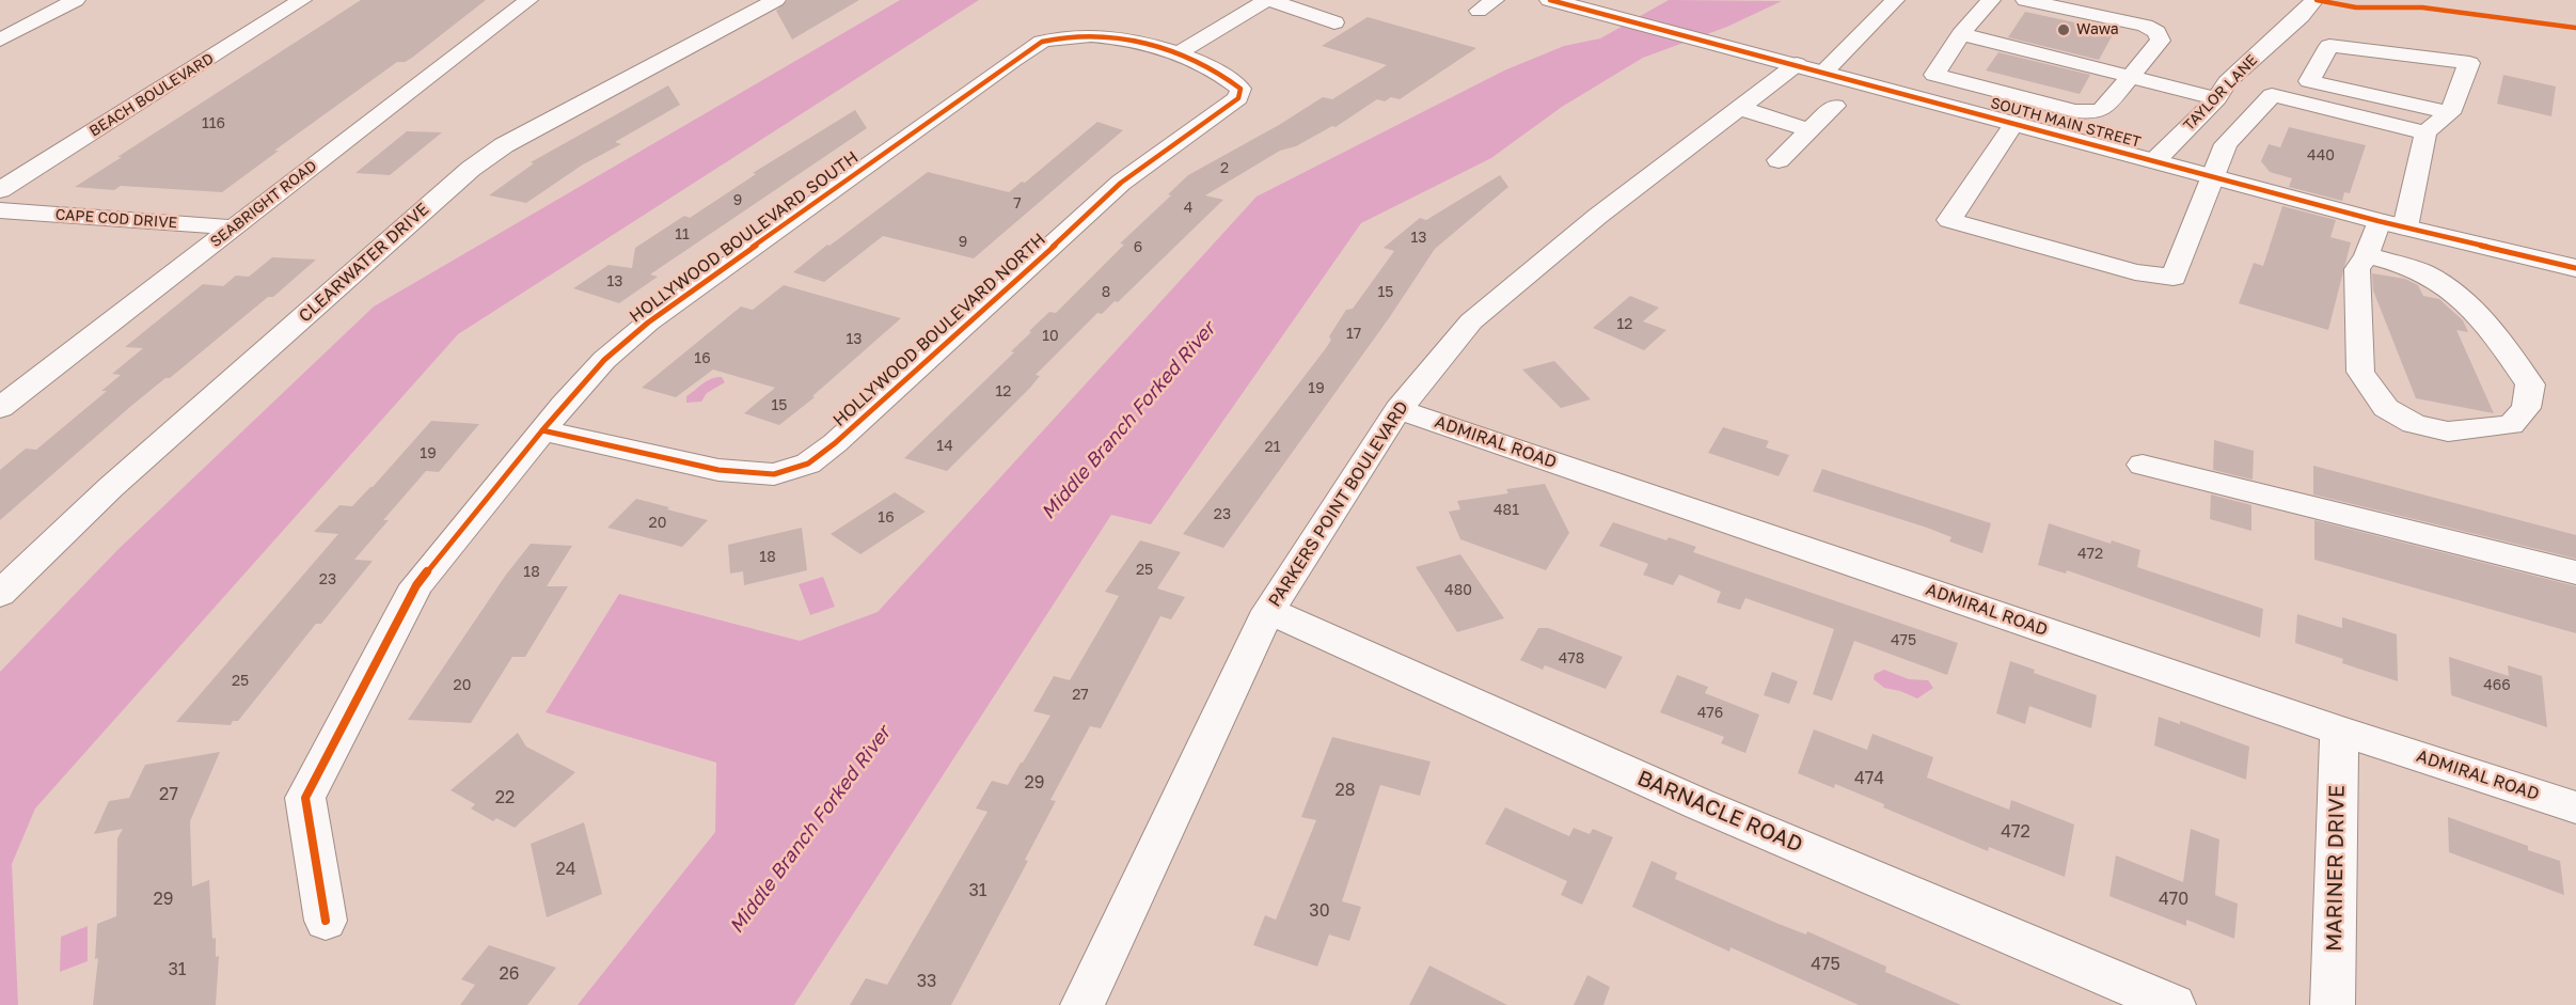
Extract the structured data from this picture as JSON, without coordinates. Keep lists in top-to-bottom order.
{
  "streets": {
    "highway": ["SOUTH MAIN STREET"],
    "street": [
      "TAYLOR LANE",
      "BEACH BOULEVARD",
      "SEABRIGHT ROAD",
      "CAPE COD DRIVE",
      "HOLLYWOOD BOULEVARD SOUTH",
      "CLEARWATER DRIVE",
      "HOLLYWOOD BOULEVARD NORTH",
      "ADMIRAL ROAD",
      "PARKERS POINT BOULEVARD",
      "BARNACLE ROAD",
      "MARINER DRIVE"
    ]
  },
  "crossings": [
    ["TAYLOR LANE", "SOUTH MAIN STREET"],
    ["SOUTH MAIN STREET", "PARKERS POINT BOULEVARD"],
    ["SEABRIGHT ROAD", "CAPE COD DRIVE"],
    ["HOLLYWOOD BOULEVARD SOUTH", "HOLLYWOOD BOULEVARD NORTH"],
    ["ADMIRAL ROAD", "PARKERS POINT BOULEVARD"],
    ["ADMIRAL ROAD", "MARINER DRIVE"],
    ["PARKERS POINT BOULEVARD", "BARNACLE ROAD"]
  ],
  "water": ["Middle Branch Forked River"],
  "places": ["Wawa"],
  "house_numbers": [
    "116",
    "440",
    "2",
    "9",
    "7",
    "4",
    "11",
    "13",
    "9",
    "6",
    "13",
    "8",
    "15",
    "12",
    "17",
    "10",
    "13",
    "16",
    "19",
    "12",
    "15",
    "14",
    "21",
    "19",
    "481",
    "23",
    "16",
    "20",
    "472",
    "18",
    "25",
    "18",
    "23",
    "480",
    "475",
    "478",
    "25",
    "20",
    "466",
    "27",
    "476",
    "474",
    "29",
    "28",
    "27",
    "22",
    "472",
    "24",
    "31",
    "29",
    "470",
    "30",
    "475",
    "31",
    "26",
    "33"
  ]
}
